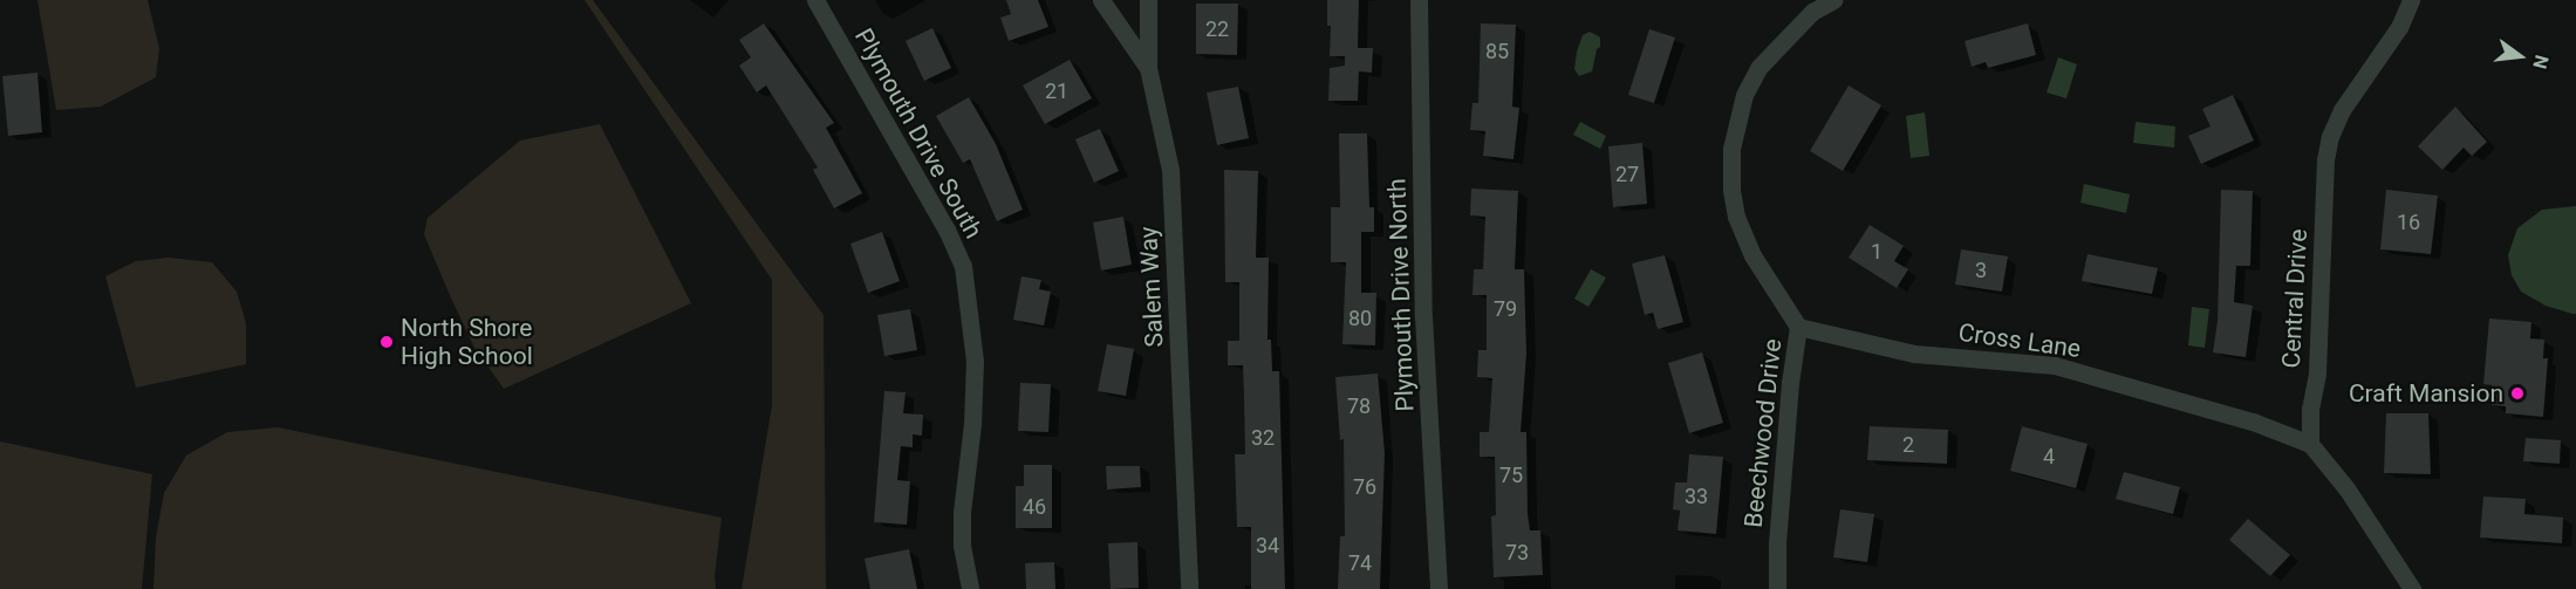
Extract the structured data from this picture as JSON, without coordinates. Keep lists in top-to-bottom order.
{
  "streets": {
    "street": [
      "Plymouth Drive South",
      "Salem Way",
      "Plymouth Drive North",
      "Central Drive",
      "Cross Lane",
      "Beechwood Drive"
    ]
  },
  "crossings": [
    ["Central Drive", "Cross Lane"],
    ["Cross Lane", "Beechwood Drive"]
  ],
  "places": ["North Shore High School", "Craft Mansion"],
  "house_numbers": [
    "22",
    "85",
    "21",
    "27",
    "16",
    "1",
    "3",
    "79",
    "80",
    "78",
    "32",
    "2",
    "4",
    "75",
    "76",
    "33",
    "46",
    "34",
    "73",
    "74"
  ],
  "north": "right"
}
